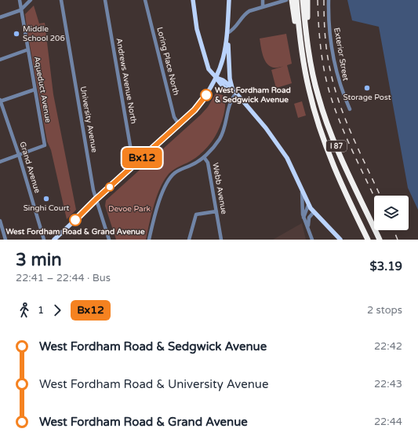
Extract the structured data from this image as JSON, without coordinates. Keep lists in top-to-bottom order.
{
  "streets": {
    "highway": ["I 87"],
    "street": [
      "Exterior Street",
      "Loring Place North",
      "Andrews Avenue North",
      "Aqueduct Avenue",
      "University Avenue",
      "Grand Avenue",
      "Webb Avenue"
    ]
  },
  "crossings": [
    ["Aqueduct Avenue", "Grand Avenue"]
  ],
  "parks": ["Devoe Park"],
  "places": [
    "Middle School 206",
    "Storage Post",
    "West Fordham Road & Sedgwick Avenue",
    "Singhi Court",
    "West Fordham Road & Grand Avenue"
  ],
  "lines": ["bus line Bx12"],
  "page": {
    "on_map": "Bx12",
    "heading": ["3 min", "22:41 – 22:44 · Bus", "$3.19"],
    "legs": ["1", "Bx12", "2 stops"],
    "list": [
      {
        "name": "West Fordham Road & Sedgwick Avenue",
        "value": "22:42"
      },
      {
        "name": "West Fordham Road & University Avenue",
        "value": "22:43"
      },
      {
        "name": "West Fordham Road & Grand Avenue",
        "value": "22:44"
      }
    ]
  }
}
